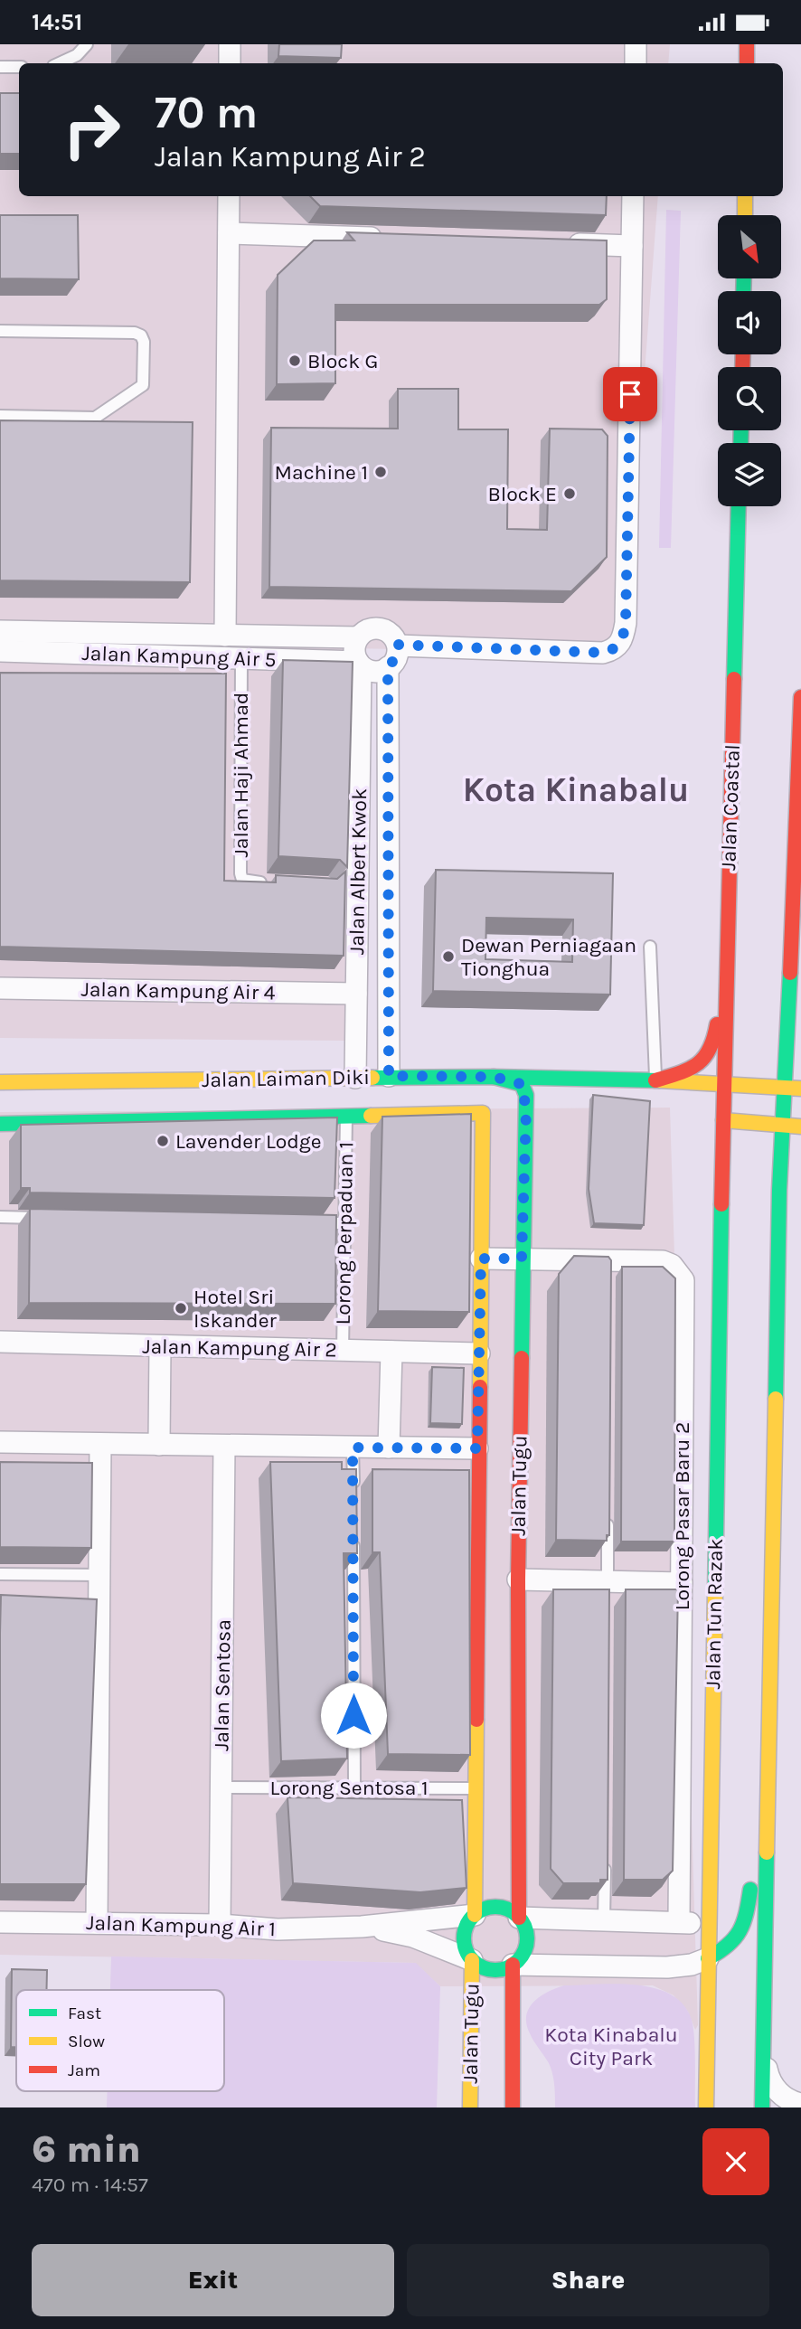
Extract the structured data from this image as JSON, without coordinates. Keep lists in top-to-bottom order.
{
  "streets": {
    "main road": [
      "Jalan Coastal",
      "Jalan Laiman Diki",
      "Jalan Tugu",
      "Jalan Tun Razak"
    ],
    "street": [
      "Jalan Kampung Air 5",
      "Jalan Albert Kwok",
      "Jalan Kampung Air 4",
      "Jalan Kampung Air 2",
      "Lorong Pasar Baru 2",
      "Jalan Sentosa",
      "Jalan Kampung Air 1"
    ],
    "lane": ["Jalan Haji Ahmad", "Lorong Perpaduan 1", "Lorong Sentosa 1"]
  },
  "crossings": [
    ["Jalan Kampung Air 5", "Jalan Haji Ahmad"],
    ["Jalan Kampung Air 5", "Jalan Albert Kwok"],
    ["Jalan Coastal", "Jalan Laiman Diki"],
    ["Jalan Coastal", "Jalan Tun Razak"],
    ["Jalan Albert Kwok", "Jalan Kampung Air 4"],
    ["Jalan Albert Kwok", "Jalan Laiman Diki"],
    ["Jalan Laiman Diki", "Lorong Perpaduan 1"],
    ["Jalan Laiman Diki", "Jalan Tugu"],
    ["Lorong Perpaduan 1", "Jalan Kampung Air 2"],
    ["Jalan Kampung Air 2", "Jalan Tugu"],
    ["Jalan Tugu", "Lorong Pasar Baru 2"],
    ["Jalan Tugu", "Lorong Sentosa 1"],
    ["Jalan Tugu", "Jalan Kampung Air 1"],
    ["Jalan Sentosa", "Lorong Sentosa 1"],
    ["Jalan Sentosa", "Jalan Kampung Air 1"]
  ],
  "districts": ["Kota Kinabalu"],
  "parks": ["Kota Kinabalu City Park"],
  "places": [
    "Block G",
    "Machine 1",
    "Block E",
    "Dewan Perniagaan Tionghua",
    "Lavender Lodge",
    "Hotel Sri Iskander"
  ],
  "legend": ["Fast", "Slow", "Jam"],
  "north": "bottom right",
  "page": {
    "status": "14:51",
    "turn": ["70 m", "Jalan Kampung Air 2"],
    "heading": ["6 min", "470 m · 14:57"],
    "buttons": ["Exit", "Share"]
  }
}
